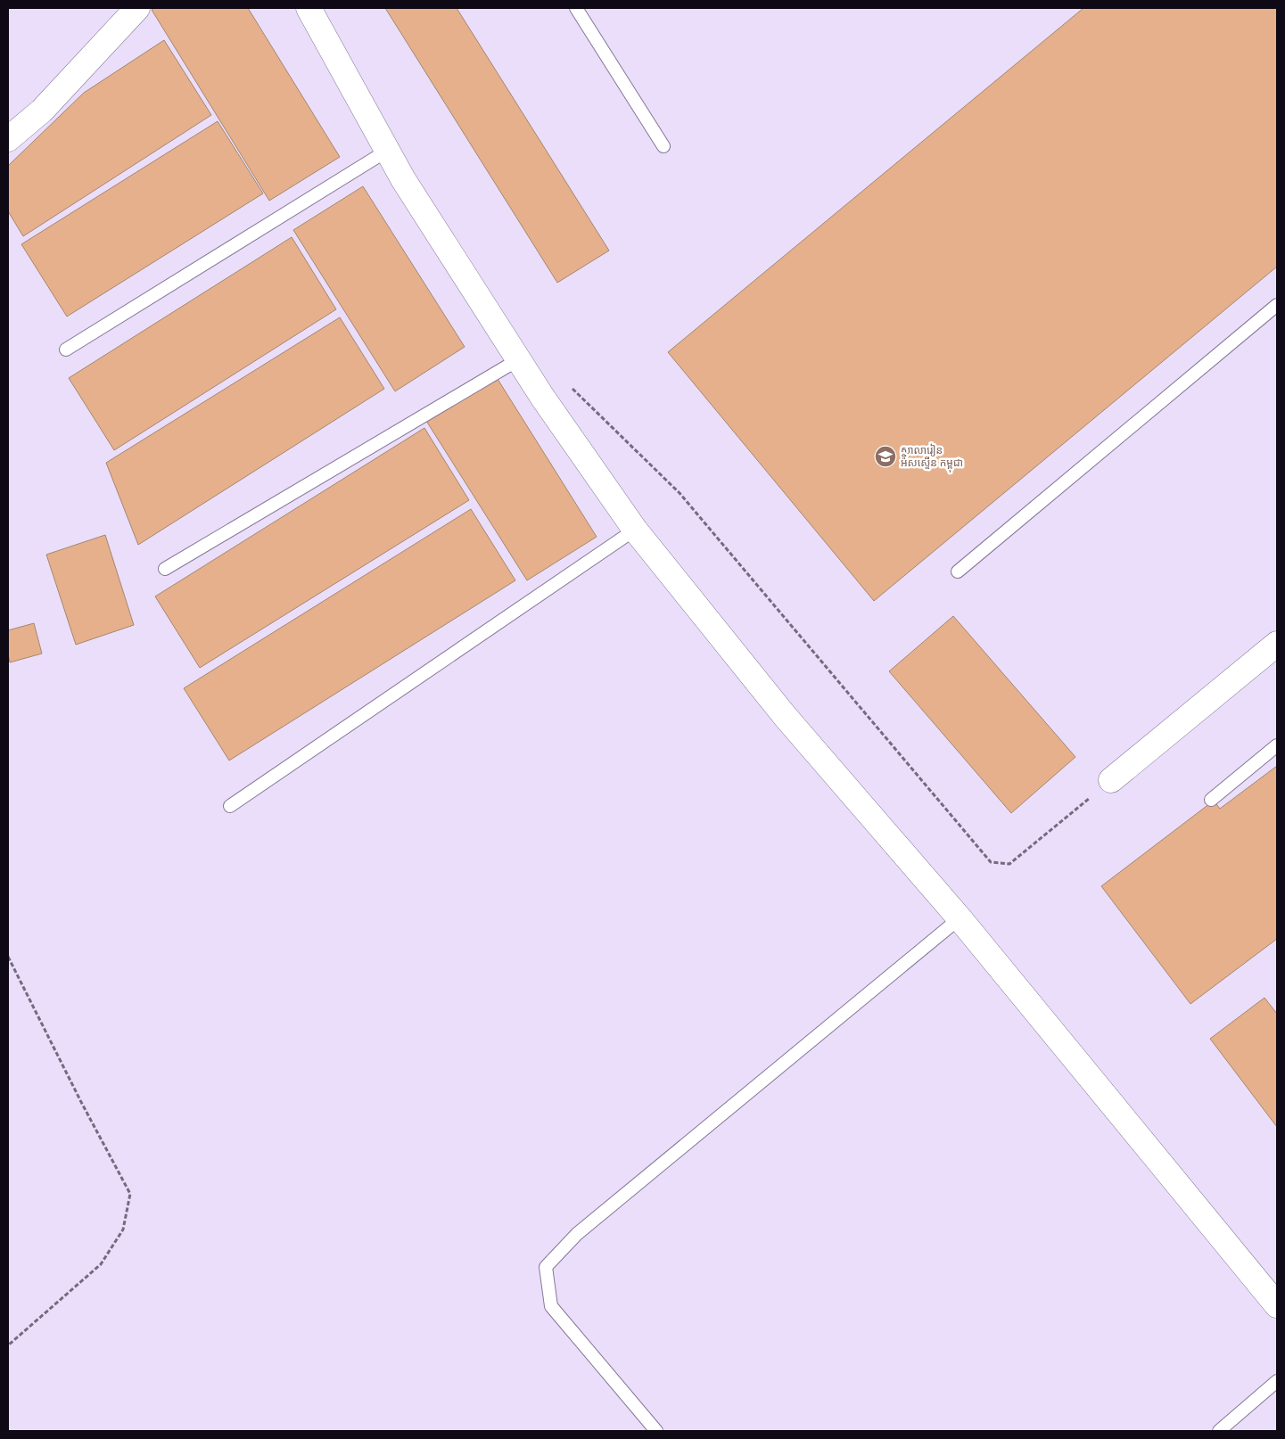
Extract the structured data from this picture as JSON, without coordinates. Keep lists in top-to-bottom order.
{
  "places": {
    "school or university": ["សាលារៀន អ៉ិសស្ទើន កម្ពុជា"]
  }
}
